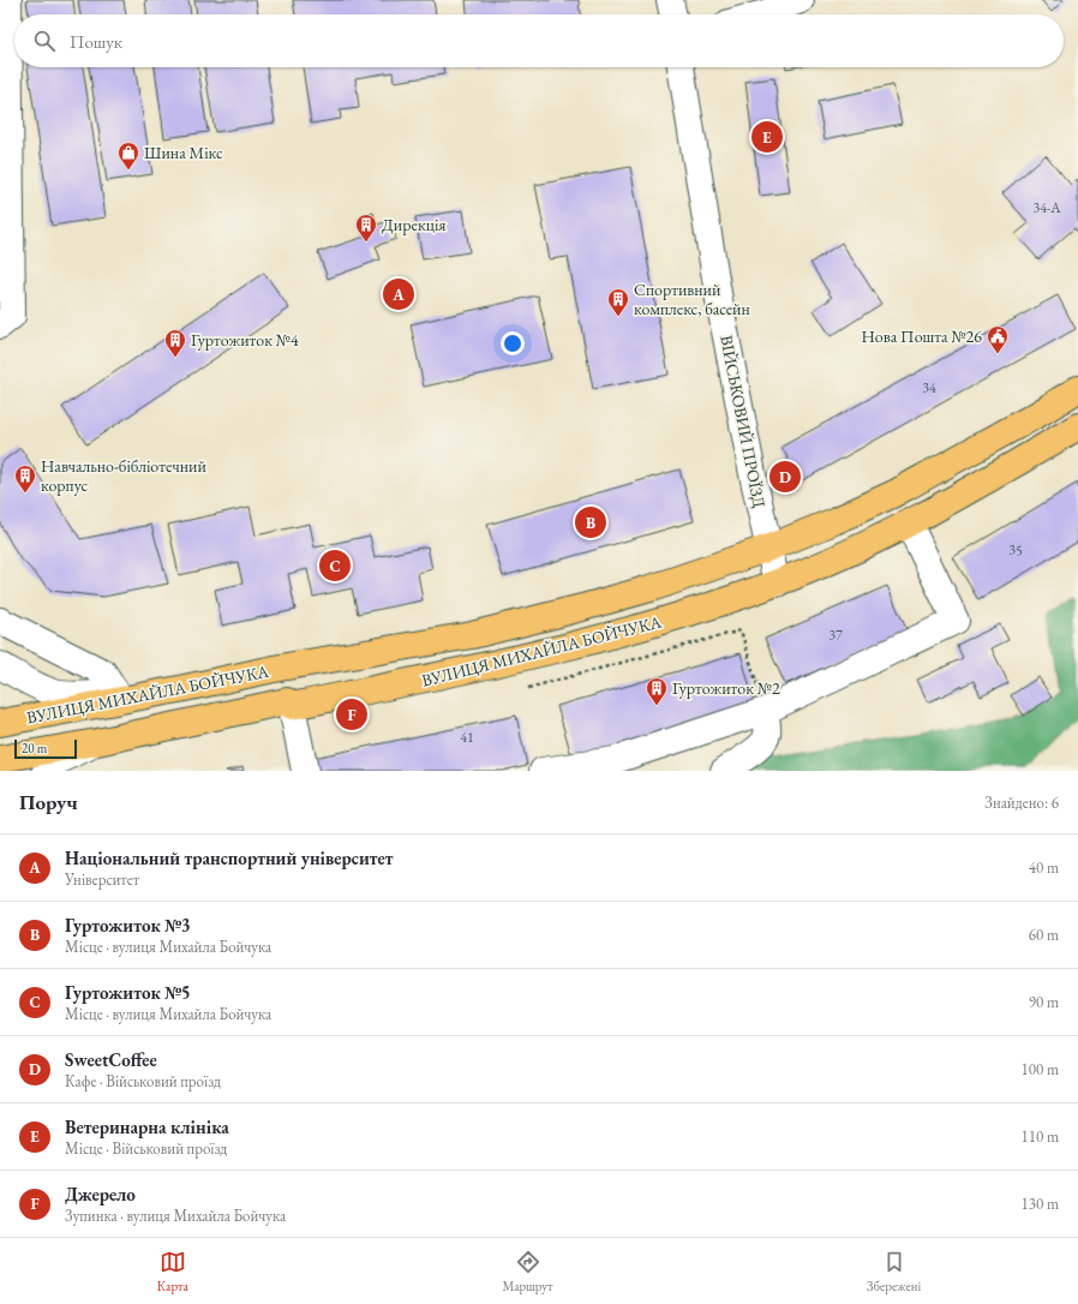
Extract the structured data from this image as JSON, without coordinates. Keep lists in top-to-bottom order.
{
  "streets": {
    "main road": ["ВУЛИЦЯ МИХАЙЛА БОЙЧУКА"],
    "street": ["ВІЙСЬКОВИЙ ПРОЇЗД"]
  },
  "crossings": [
    ["ВІЙСЬКОВИЙ ПРОЇЗД", "ВУЛИЦЯ МИХАЙЛА БОЙЧУКА"]
  ],
  "places": {
    "shop": ["Шина Мікс"],
    "building": [
      "Дирекція",
      "Спортивний комплекс, басейн",
      "Гуртожиток №4",
      "Навчально-бібліотечний корпус",
      "Гуртожиток №2"
    ],
    "public building": ["Нова Пошта №26"]
  },
  "house_numbers": [
    "34-А",
    "34",
    "35",
    "37",
    "41"
  ],
  "scale_bar": "20 m",
  "page": {
    "search": "Пошук",
    "pins": [
      "E",
      "A",
      "D",
      "B",
      "C",
      "F"
    ],
    "scale": "20 m",
    "heading": ["Поруч", "Знайдено: 6"],
    "list": [
      {
        "mark": "A",
        "name": "Національний транспортний університет",
        "note": "Університет",
        "value": "40 m"
      },
      {
        "mark": "B",
        "name": "Гуртожиток №3",
        "note": "Місце · вулиця Михайла Бойчука",
        "value": "60 m"
      },
      {
        "mark": "C",
        "name": "Гуртожиток №5",
        "note": "Місце · вулиця Михайла Бойчука",
        "value": "90 m"
      },
      {
        "mark": "D",
        "name": "SweetCoffee",
        "note": "Кафе · Військовий проїзд",
        "value": "100 m"
      },
      {
        "mark": "E",
        "name": "Ветеринарна клініка",
        "note": "Місце · Військовий проїзд",
        "value": "110 m"
      },
      {
        "mark": "F",
        "name": "Джерело",
        "note": "Зупинка · вулиця Михайла Бойчука",
        "value": "130 m"
      }
    ],
    "nav": ["Карта", "Маршрут", "Збережені"]
  }
}
